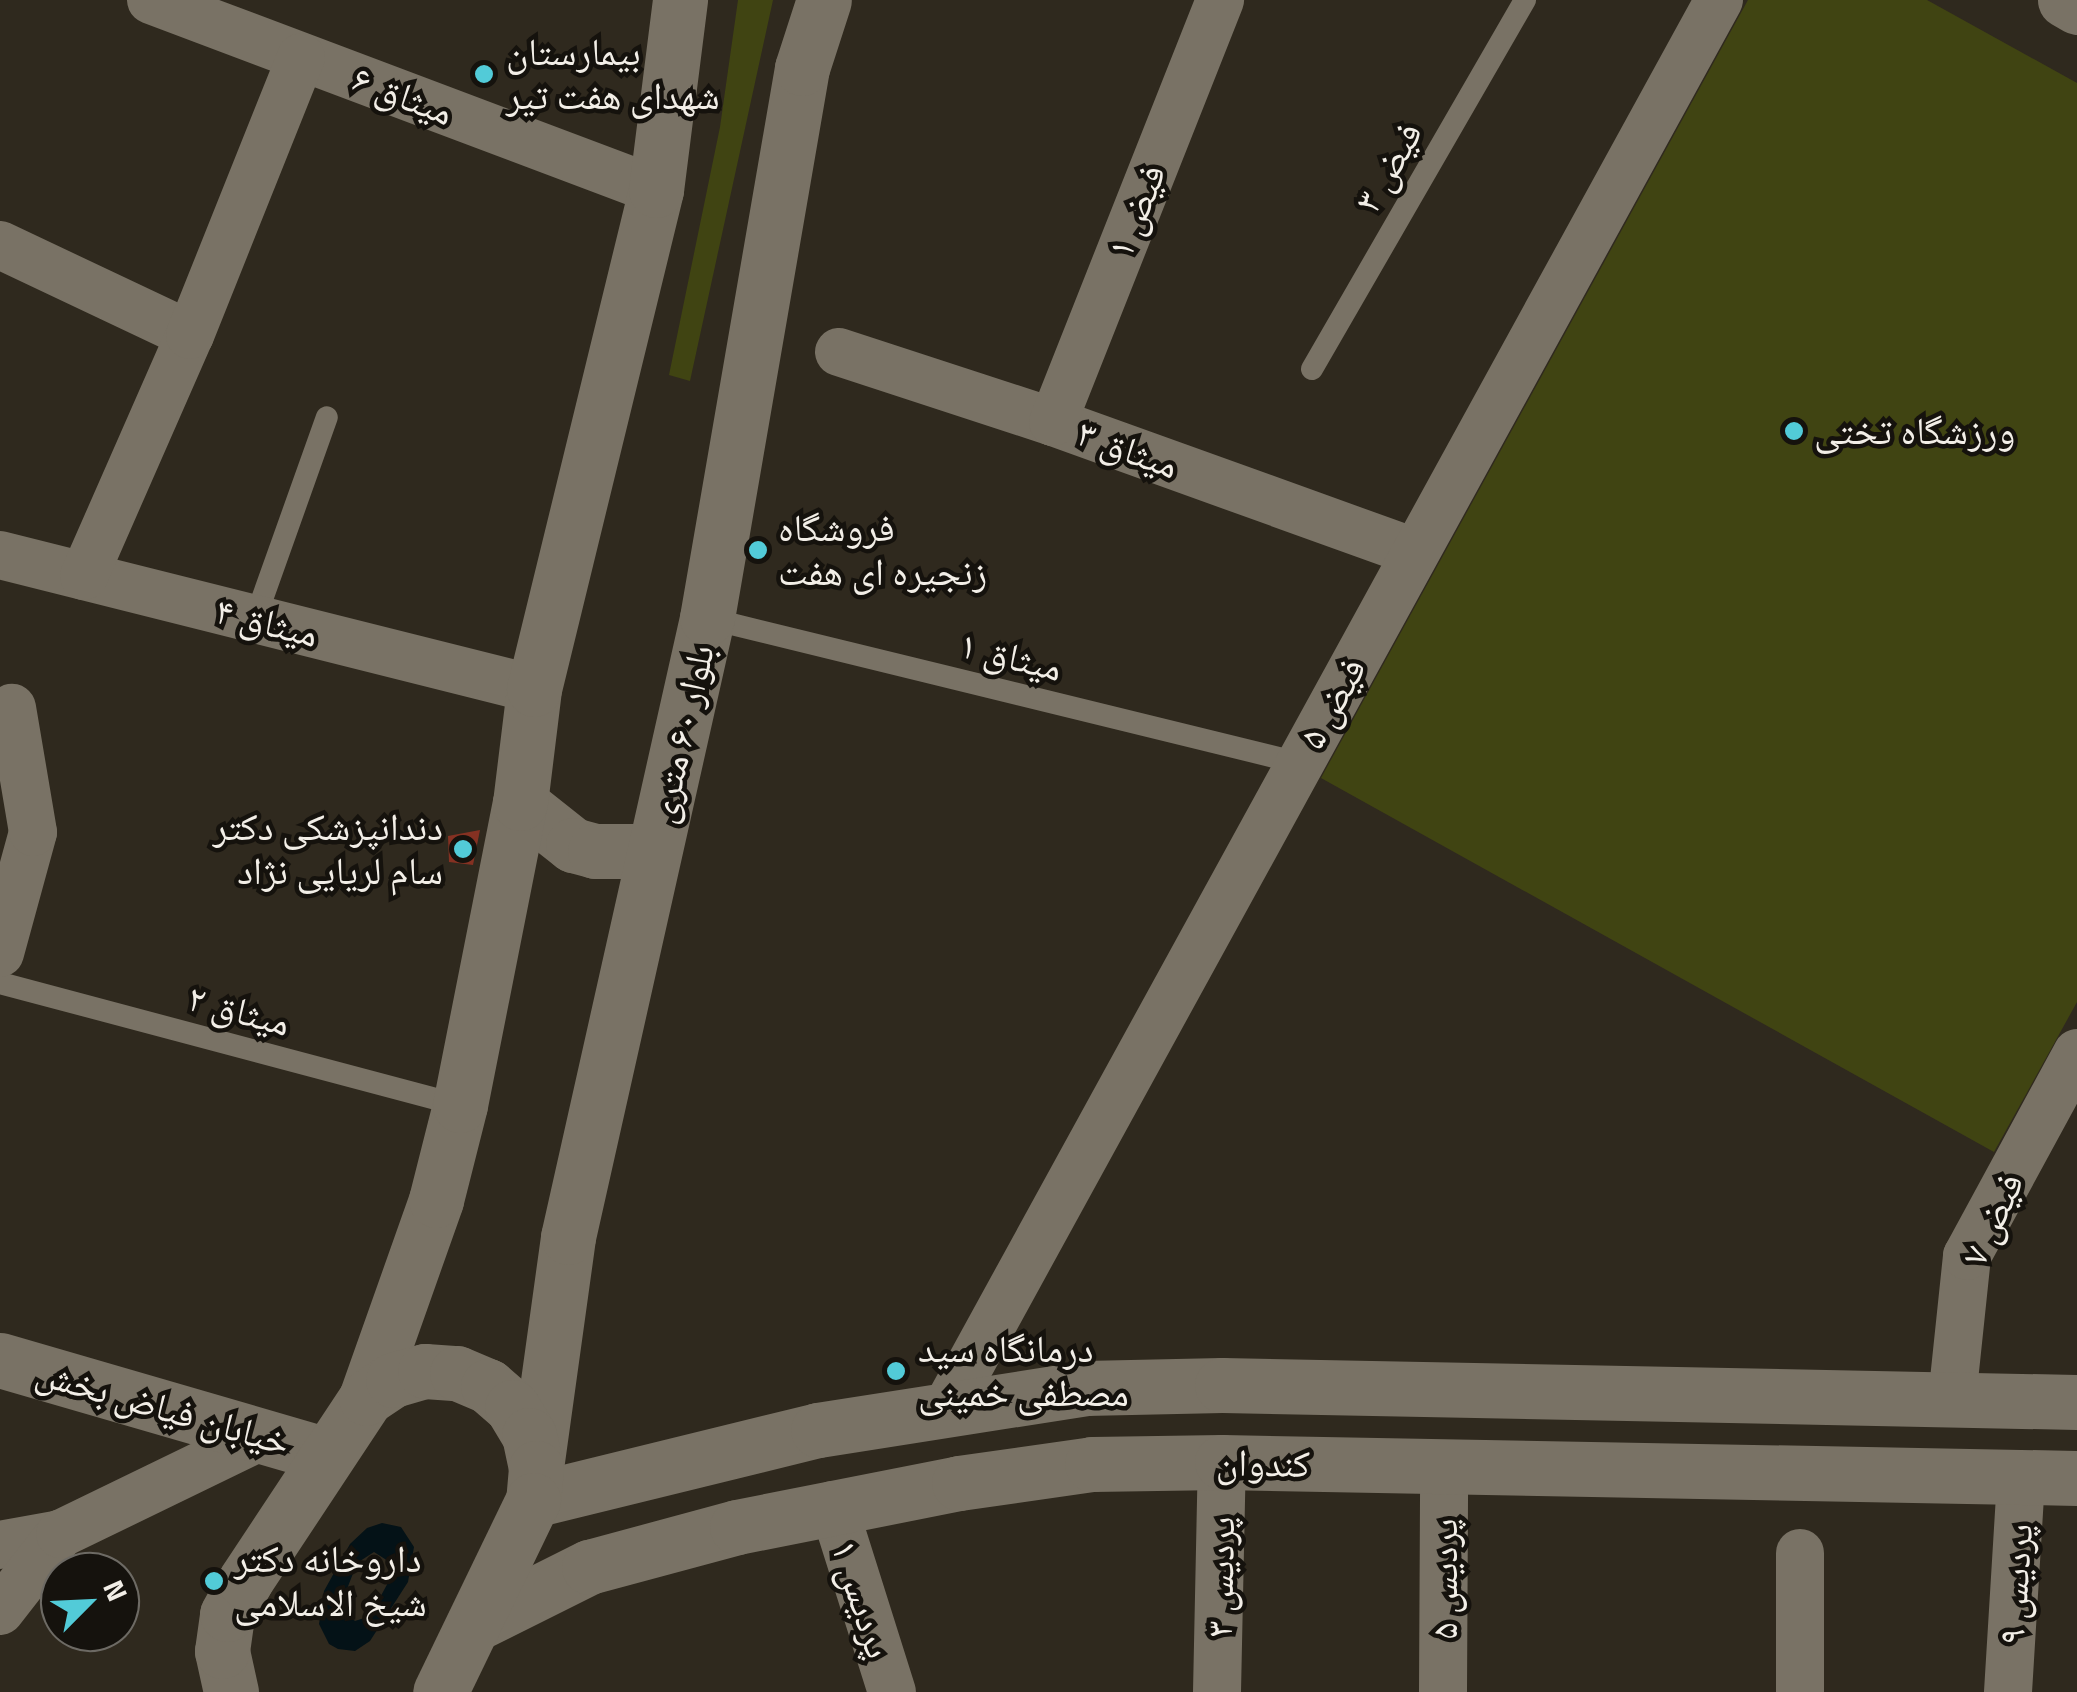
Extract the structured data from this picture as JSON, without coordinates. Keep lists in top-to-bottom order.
{
  "streets": {
    "main road": ["بلوار ۶۰ متری", "خیابان فیاض بخش", "کندوان"],
    "street": [
      "میثاق ۶",
      "فیض ۱",
      "میثاق ۳",
      "میثاق ۴",
      "فیض ۵",
      "فیض ۷",
      "پردیس ۳",
      "پردیس ۵",
      "پردیس ۹",
      "پردیس ۱"
    ],
    "lane": ["فیض ۳", "میثاق ۱", "میثاق ۲"]
  },
  "crossings": [
    ["فیض ۱", "میثاق ۳"],
    ["میثاق ۳", "فیض ۵"],
    ["میثاق ۱", "فیض ۵"],
    ["میثاق ۱", "بلوار ۶۰ متری"],
    ["فیض ۵", "کندوان"],
    ["بلوار ۶۰ متری", "کندوان"],
    ["فیض ۷", "کندوان"],
    ["کندوان", "پردیس ۳"],
    ["کندوان", "پردیس ۵"],
    ["کندوان", "پردیس ۹"],
    ["کندوان", "پردیس ۱"]
  ],
  "places": [
    "بیمارستان شهدای هفت تیر",
    "ورزشگاه تختی",
    "فروشگاه زنجیره ای هفت",
    "دندانپزشکی دکتر سام لریایی نژاد",
    "درمانگاه سید مصطفی خمینی",
    "داروخانه دکتر شیخ الاسلامی"
  ],
  "north": "top right"
}
